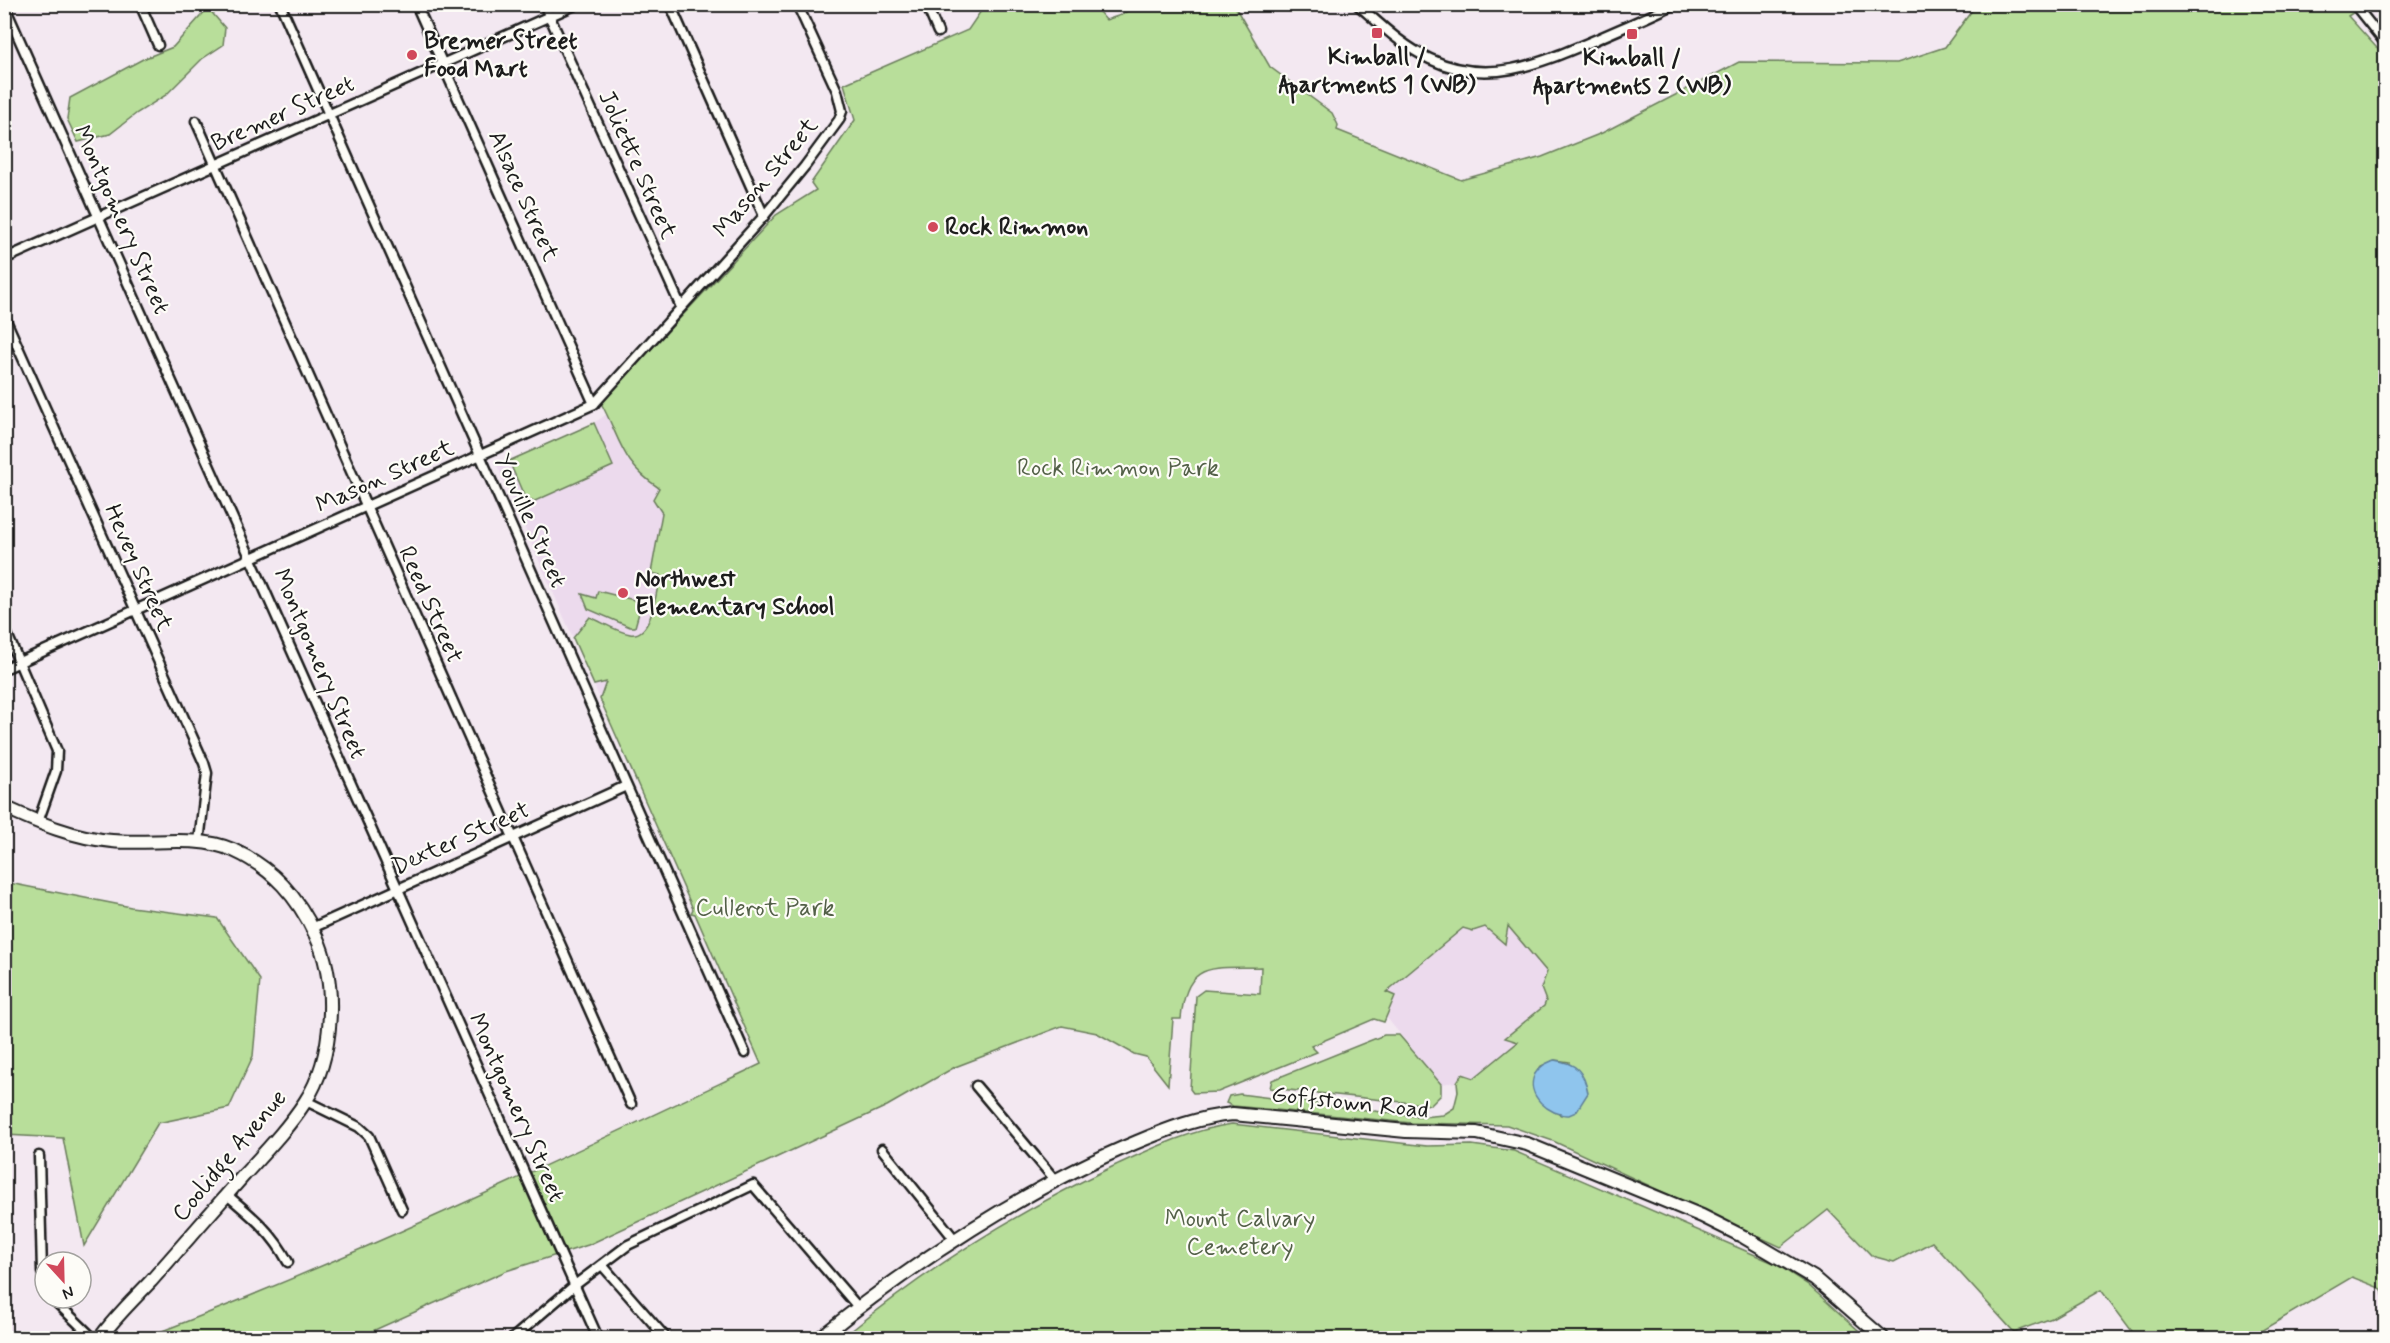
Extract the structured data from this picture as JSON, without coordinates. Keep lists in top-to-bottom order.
{
  "streets": {
    "main road": ["Goffstown Road", "Coolidge Avenue"],
    "street": [
      "Bremer Street",
      "Joliette Street",
      "Mason Street",
      "Alsace Street",
      "Montgomery Street",
      "Youville Street",
      "Hevey Street",
      "Reed Street",
      "Dexter Street"
    ]
  },
  "crossings": [
    ["Bremer Street", "Joliette Street"],
    ["Bremer Street", "Alsace Street"],
    ["Bremer Street", "Montgomery Street"],
    ["Bremer Street", "Youville Street"],
    ["Bremer Street", "Reed Street"],
    ["Joliette Street", "Mason Street"],
    ["Mason Street", "Alsace Street"],
    ["Mason Street", "Montgomery Street"],
    ["Mason Street", "Youville Street"],
    ["Mason Street", "Hevey Street"],
    ["Mason Street", "Reed Street"],
    ["Montgomery Street", "Dexter Street"],
    ["Youville Street", "Dexter Street"],
    ["Hevey Street", "Coolidge Avenue"],
    ["Reed Street", "Dexter Street"],
    ["Dexter Street", "Coolidge Avenue"]
  ],
  "parks": ["Rock Rimmon Park", "Cullerot Park", "Mount Calvary Cemetery"],
  "places": {
    "transit": ["Kimball / Apartments 1 (WB)", "Kimball / Apartments 2 (WB)"],
    "other": ["Bremer Street Food Mart", "Rock Rimmon", "Northwest Elementary School"]
  },
  "north": "bottom"
}
